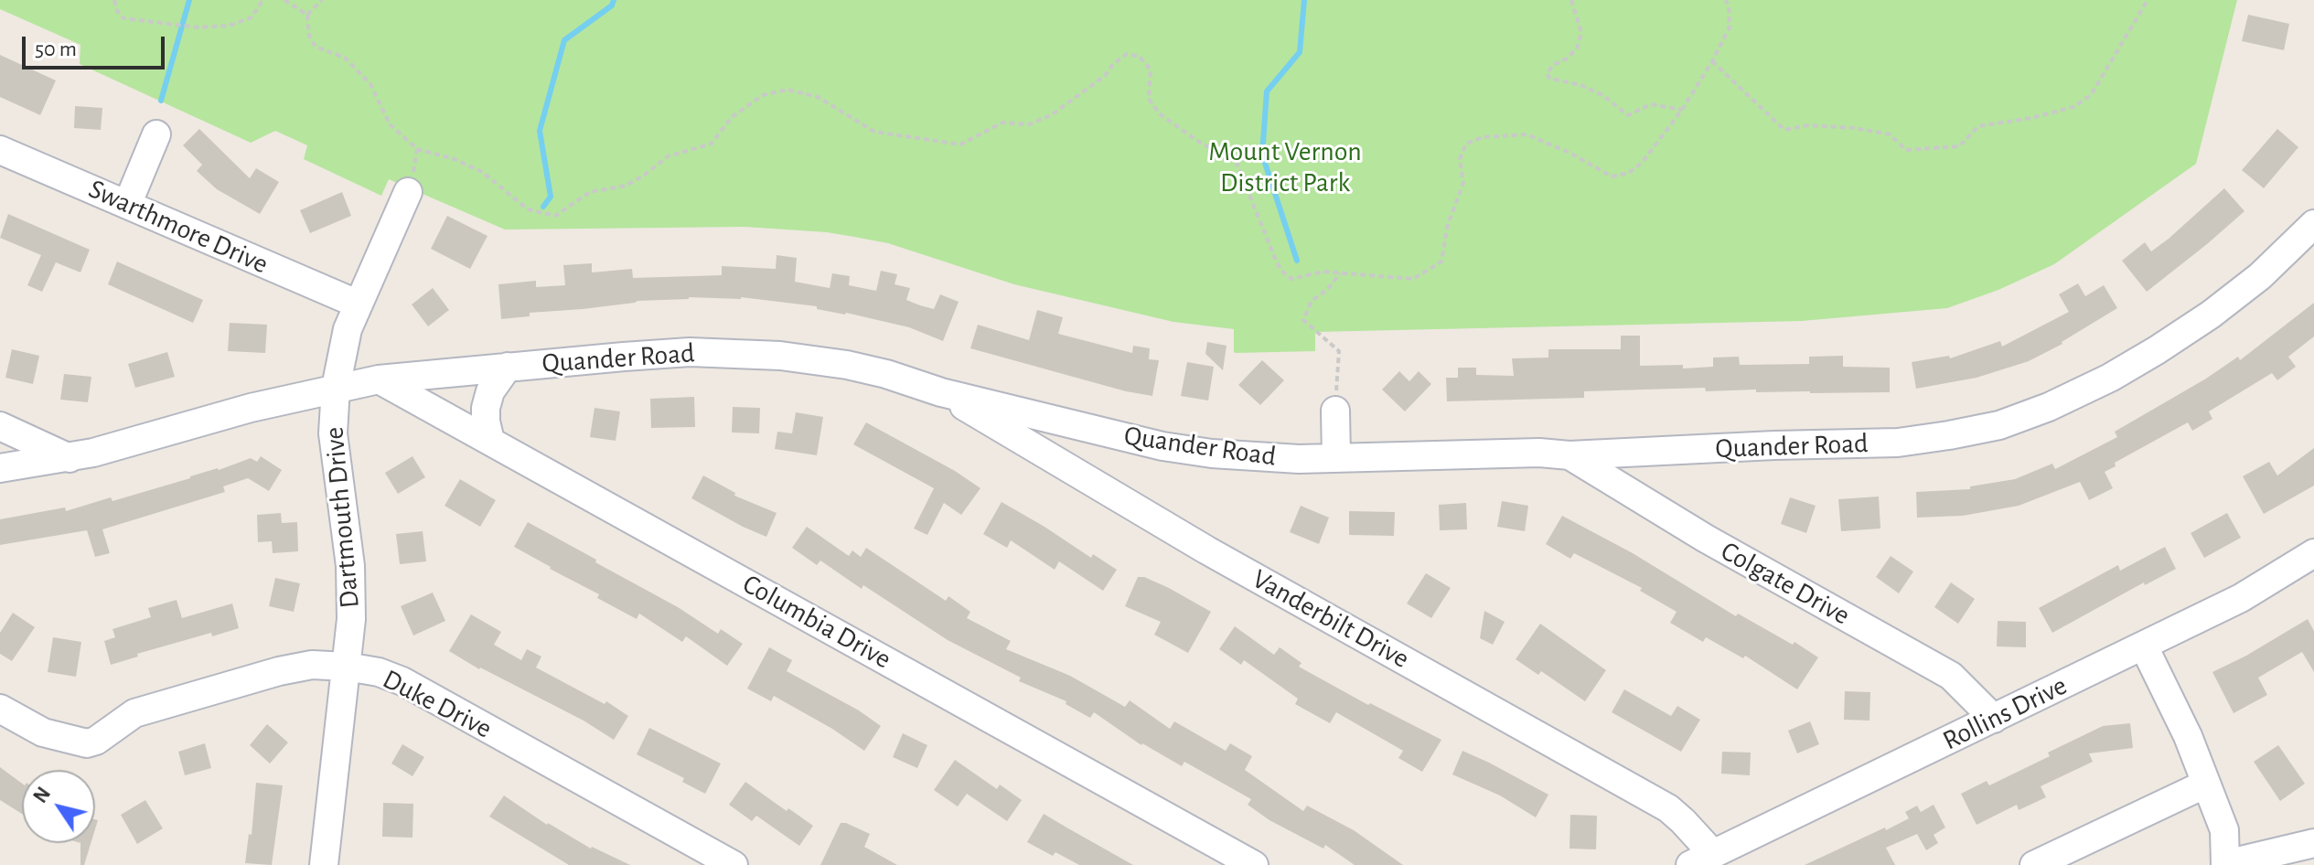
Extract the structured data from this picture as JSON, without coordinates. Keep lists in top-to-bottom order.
{
  "streets": {
    "street": [
      "Swarthmore Drive",
      "Quander Road",
      "Dartmouth Drive",
      "Colgate Drive",
      "Vanderbilt Drive",
      "Columbia Drive",
      "Duke Drive",
      "Rollins Drive"
    ]
  },
  "crossings": [
    ["Swarthmore Drive", "Dartmouth Drive"],
    ["Quander Road", "Dartmouth Drive"],
    ["Quander Road", "Colgate Drive"],
    ["Quander Road", "Vanderbilt Drive"],
    ["Quander Road", "Columbia Drive"],
    ["Dartmouth Drive", "Duke Drive"],
    ["Colgate Drive", "Rollins Drive"],
    ["Vanderbilt Drive", "Rollins Drive"]
  ],
  "parks": ["Mount Vernon District Park"],
  "scale_bar": "50 m",
  "north": "top left"
}
